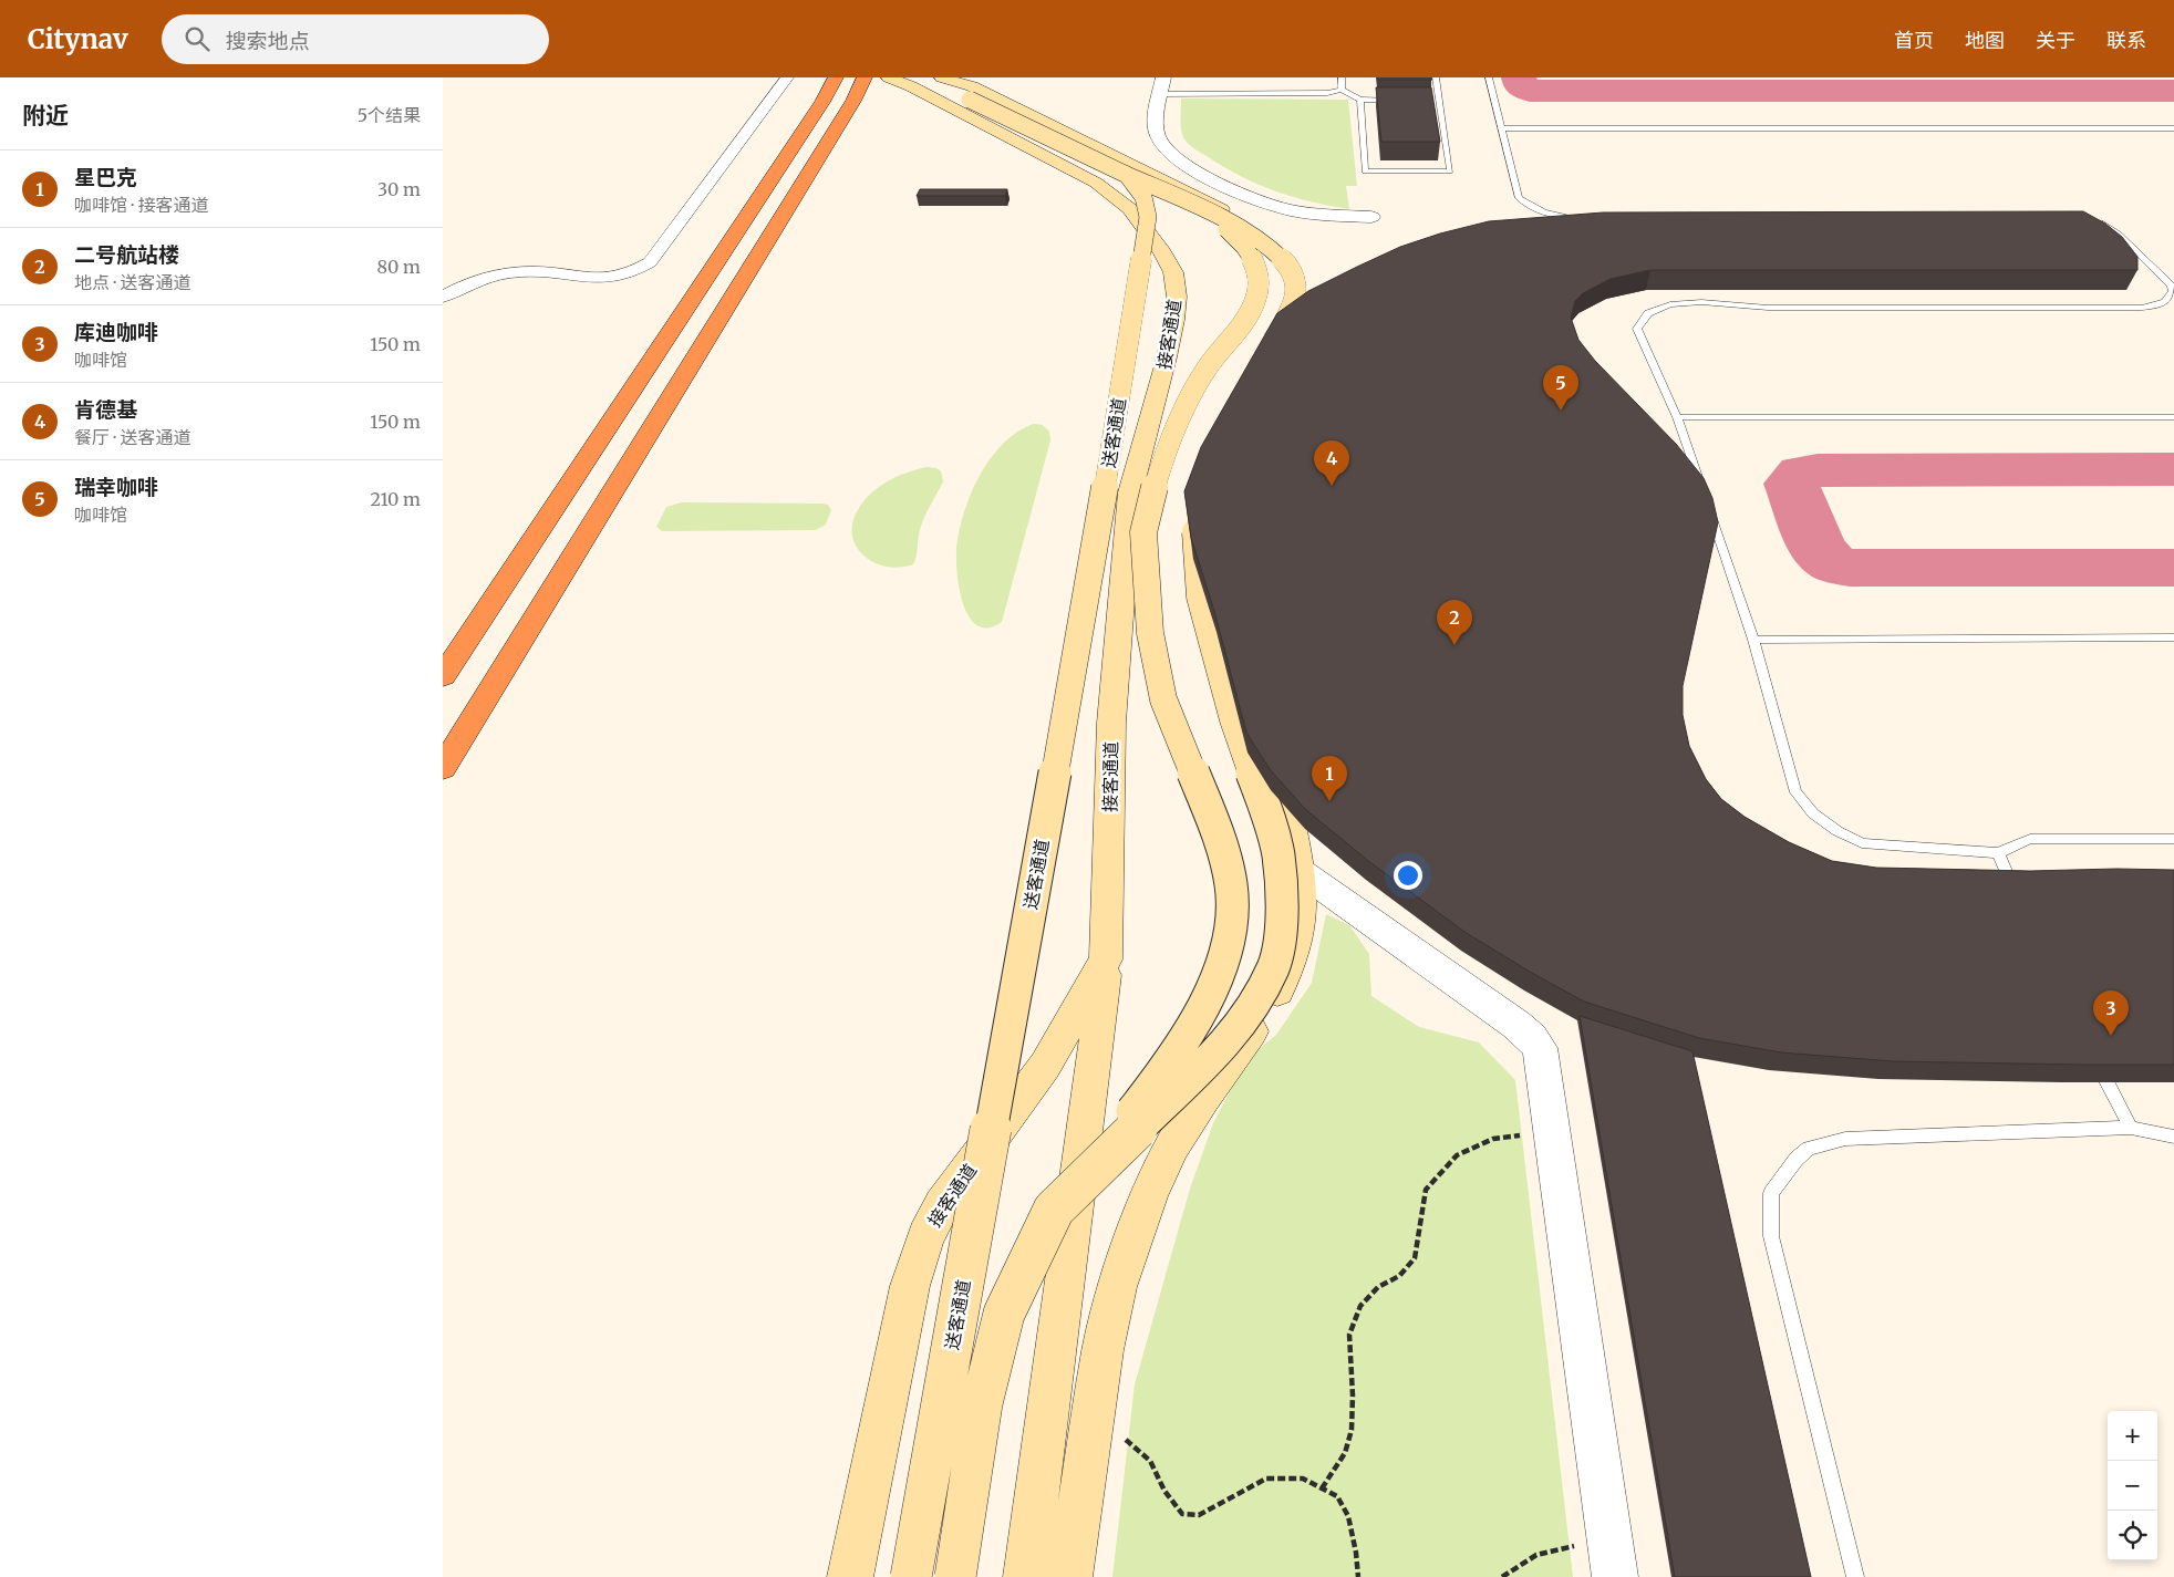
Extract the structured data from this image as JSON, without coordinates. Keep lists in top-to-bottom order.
{
  "streets": {
    "main road": ["接客通道", "送客通道"]
  },
  "page": {
    "header": "Citynav",
    "search": "搜索地点",
    "nav": [
      "首页",
      "地图",
      "关于",
      "联系"
    ],
    "heading": ["附近", "5个结果"],
    "list": [
      {
        "mark": "1",
        "name": "星巴克",
        "note": "咖啡馆 · 接客通道",
        "value": "30 m"
      },
      {
        "mark": "2",
        "name": "二号航站楼",
        "note": "地点 · 送客通道",
        "value": "80 m"
      },
      {
        "mark": "3",
        "name": "库迪咖啡",
        "note": "咖啡馆",
        "value": "150 m"
      },
      {
        "mark": "4",
        "name": "肯德基",
        "note": "餐厅 · 送客通道",
        "value": "150 m"
      },
      {
        "mark": "5",
        "name": "瑞幸咖啡",
        "note": "咖啡馆",
        "value": "210 m"
      }
    ],
    "pins": [
      "5",
      "4",
      "2",
      "1",
      "3"
    ],
    "map_buttons": ["+", "−"]
  }
}
